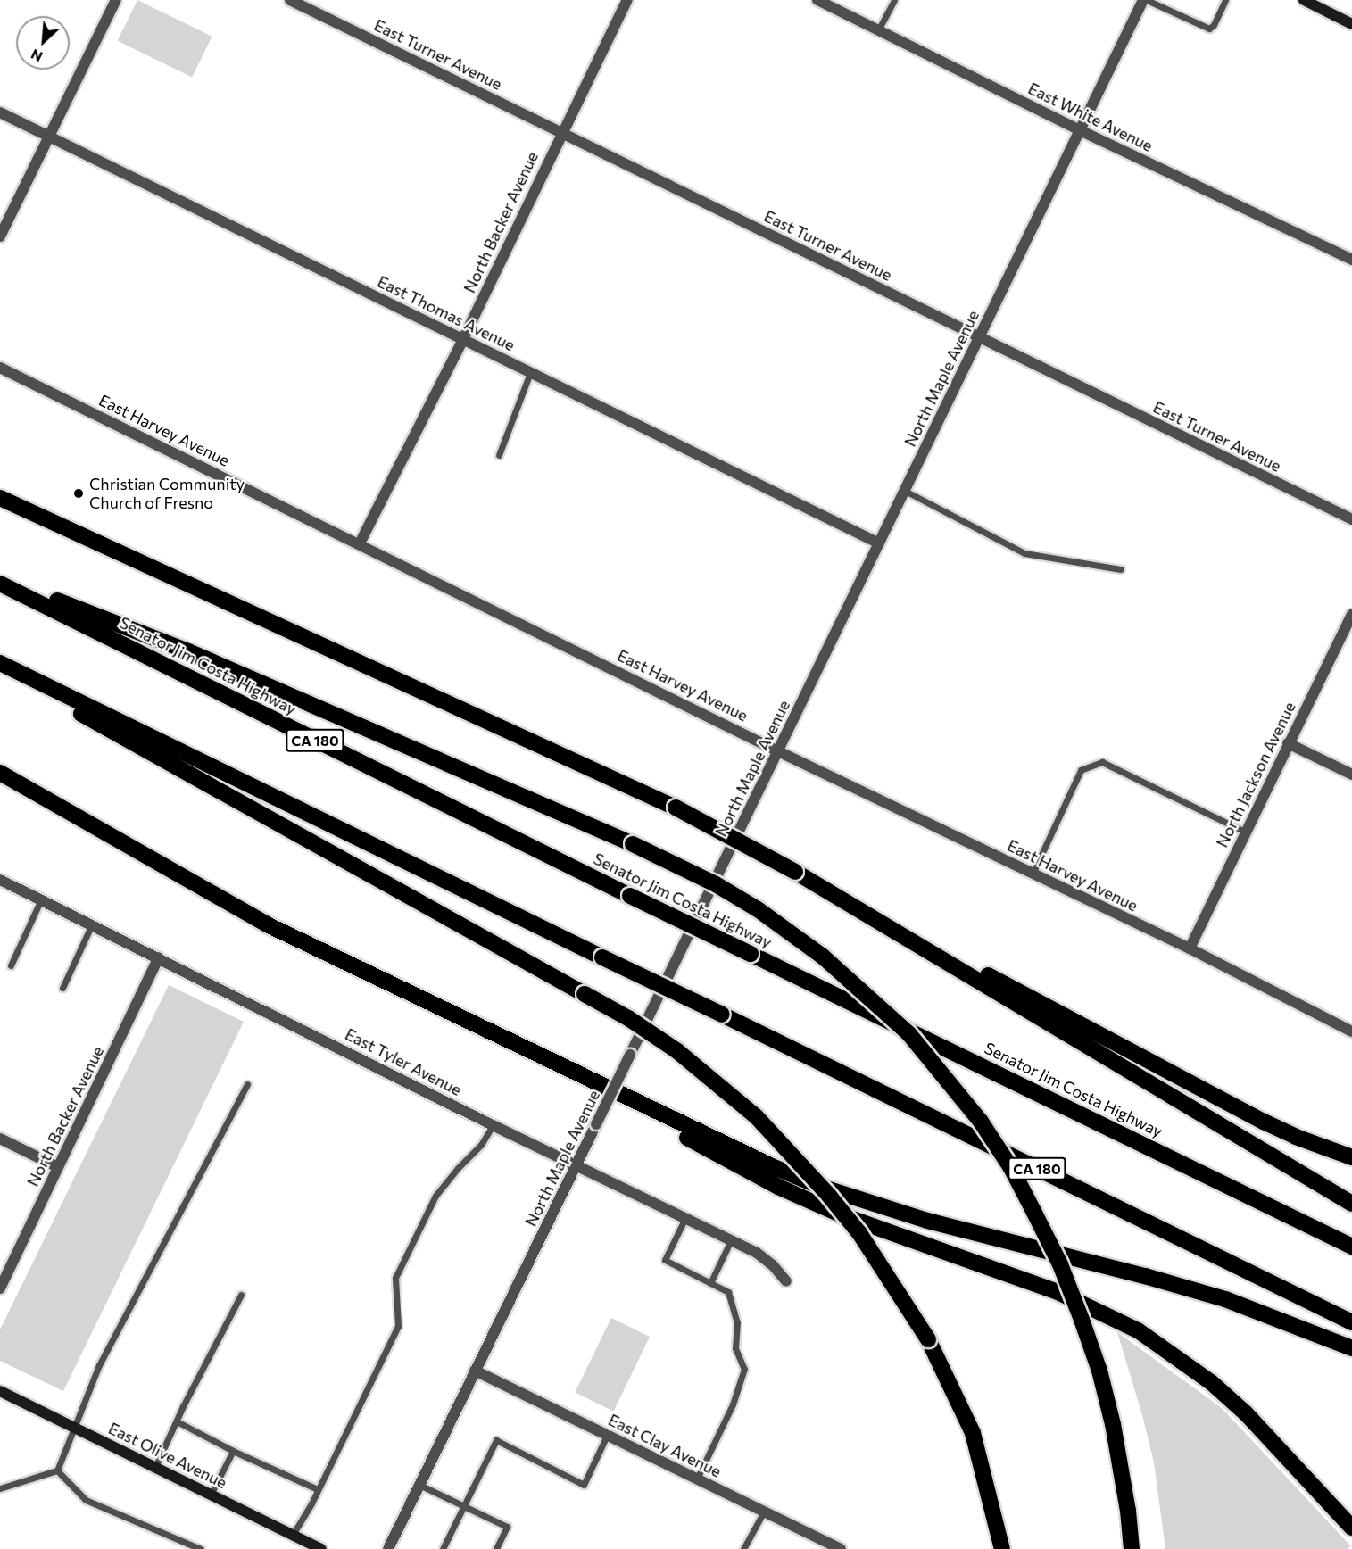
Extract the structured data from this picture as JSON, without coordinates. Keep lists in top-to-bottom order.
{
  "streets": {
    "highway": ["Senator Jim Costa Highway", "CA 180"],
    "main road": ["East Olive Avenue"],
    "street": [
      "East Turner Avenue",
      "East White Avenue",
      "North Backer Avenue",
      "East Thomas Avenue",
      "North Maple Avenue",
      "East Harvey Avenue",
      "North Jackson Avenue",
      "East Tyler Avenue",
      "East Clay Avenue"
    ]
  },
  "crossings": [
    ["East Turner Avenue", "North Backer Avenue"],
    ["East Turner Avenue", "North Maple Avenue"],
    ["East White Avenue", "North Maple Avenue"],
    ["North Backer Avenue", "East Thomas Avenue"],
    ["North Backer Avenue", "East Harvey Avenue"],
    ["North Backer Avenue", "East Tyler Avenue"],
    ["East Thomas Avenue", "North Maple Avenue"],
    ["North Maple Avenue", "East Harvey Avenue"],
    ["North Maple Avenue", "East Tyler Avenue"],
    ["North Maple Avenue", "East Clay Avenue"],
    ["East Harvey Avenue", "North Jackson Avenue"]
  ],
  "places": ["Christian Community Church of Fresno"],
  "north": "bottom left"
}
